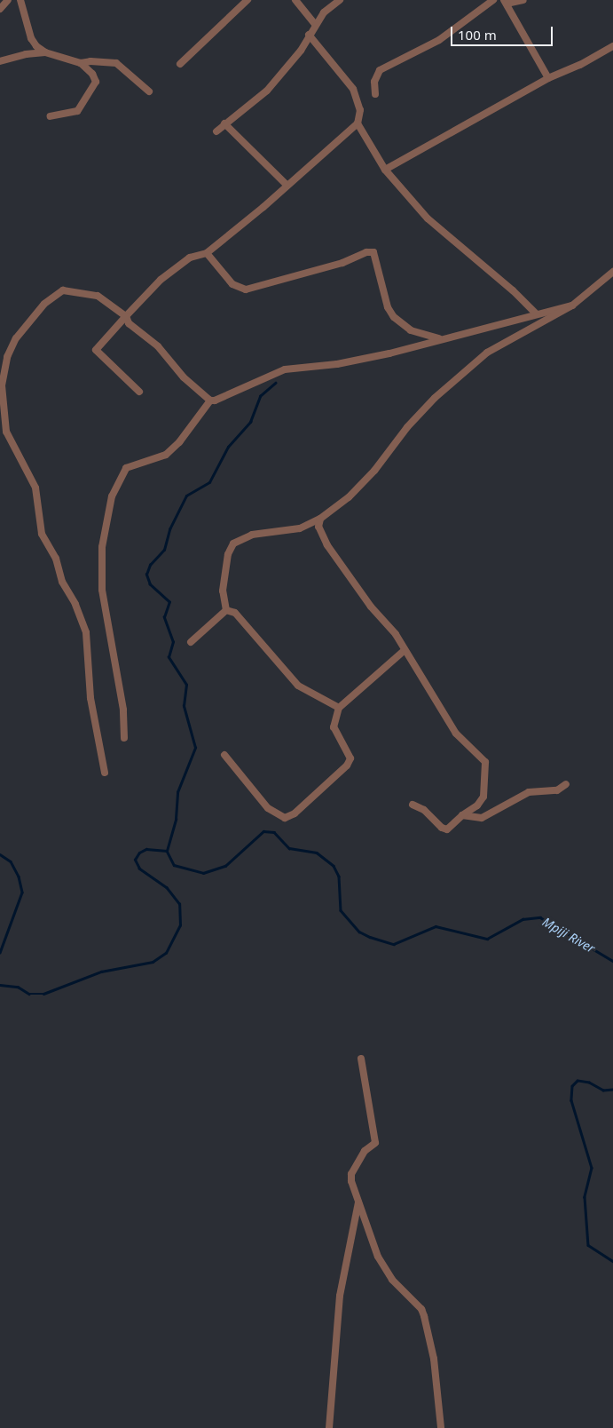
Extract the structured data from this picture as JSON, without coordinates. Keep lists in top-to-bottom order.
{
  "water": ["Mpiji River"],
  "scale_bar": "100 m"
}
